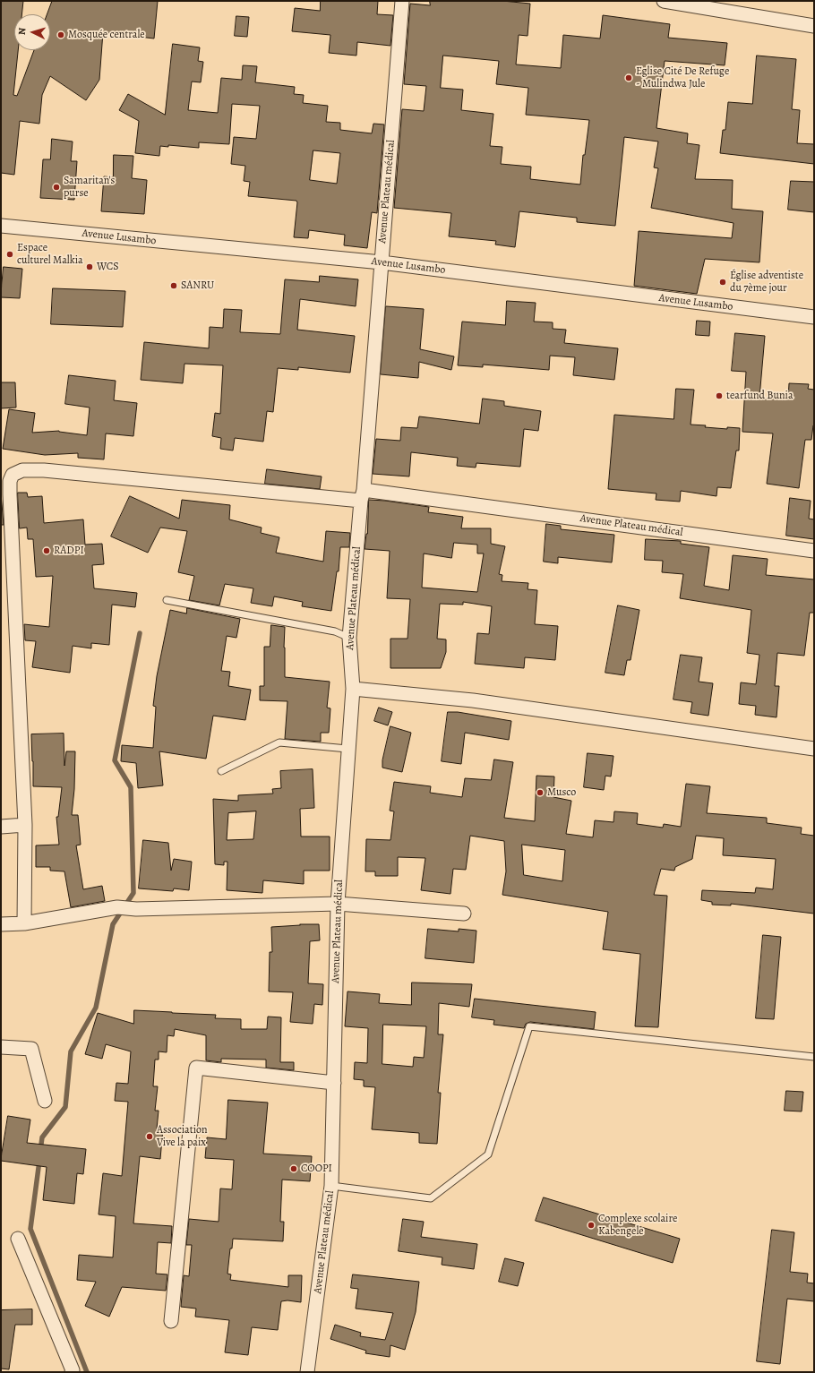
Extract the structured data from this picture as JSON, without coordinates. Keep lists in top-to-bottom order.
{
  "streets": {
    "street": ["Avenue Plateau médical", "Avenue Lusambo"]
  },
  "crossings": [
    ["Avenue Plateau médical", "Avenue Lusambo"]
  ],
  "places": [
    "Mosquée centrale",
    "Eglise Cité De Refuge - Mulindwa Jule",
    "Samaritan's purse",
    "Espace culturel Malkia",
    "WCS",
    "Église adventiste du 7ème jour",
    "SANRU",
    "tearfund Bunia",
    "RADPI",
    "Musco",
    "Association Vive la paix",
    "COOPI",
    "Complexe scolaire Kabengele"
  ],
  "north": "left"
}
